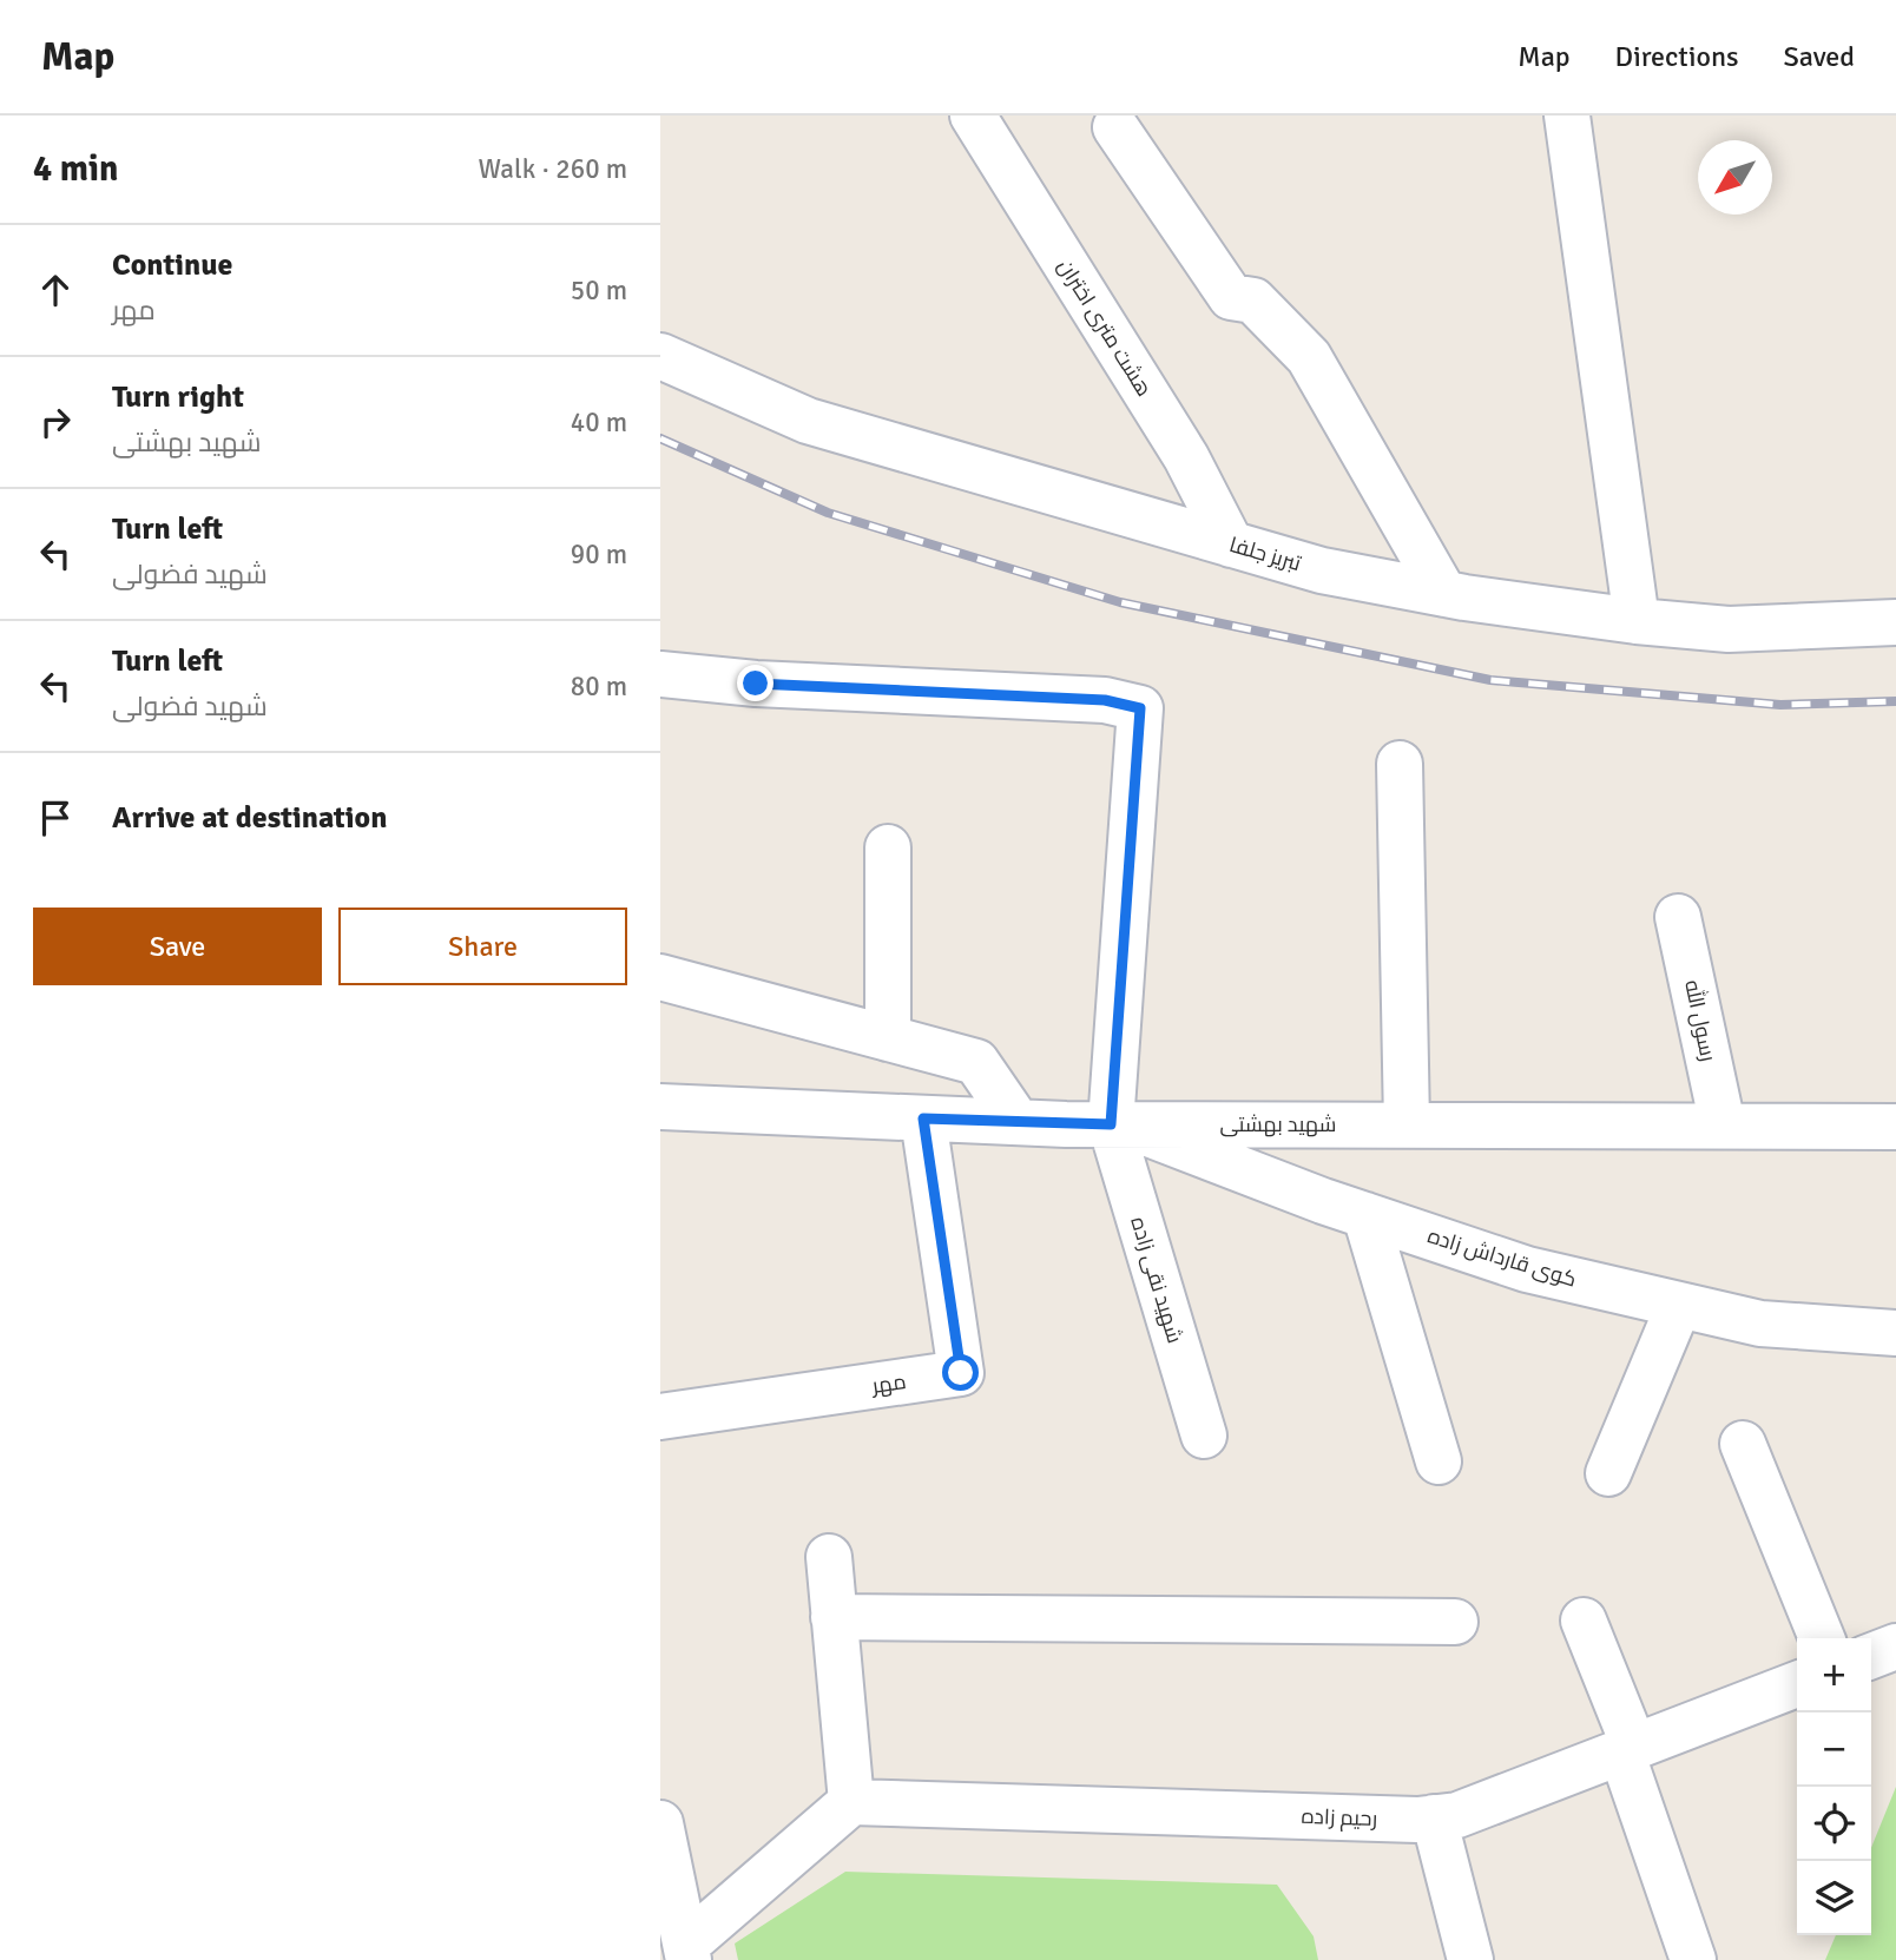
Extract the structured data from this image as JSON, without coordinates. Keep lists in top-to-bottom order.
{
  "streets": {
    "street": [
      "هشت متری اختران",
      "تبریز جلفا",
      "رسول الله",
      "شهید بهشتی",
      "کوی قارداش زاده",
      "شهید نقی زاده",
      "مهر",
      "رحیم زاده"
    ]
  },
  "crossings": [
    ["هشت متری اختران", "تبریز جلفا"],
    ["رسول الله", "شهید بهشتی"],
    ["شهید بهشتی", "کوی قارداش زاده"],
    ["شهید بهشتی", "شهید نقی زاده"],
    ["شهید بهشتی", "مهر"],
    ["کوی قارداش زاده", "شهید نقی زاده"]
  ],
  "north": "bottom left",
  "page": {
    "header": "Map",
    "nav": ["Map", "Directions", "Saved"],
    "heading": ["4 min", "Walk · 260 m"],
    "list": [
      ["Continue", "مهر", "50 m"],
      ["Turn right", "شهید بهشتی", "40 m"],
      ["Turn left", "شهید فضولی", "90 m"],
      ["Turn left", "شهید فضولی", "80 m"],
      "Arrive at destination"
    ],
    "buttons": ["Save", "Share"],
    "map_buttons": ["+", "−"]
  }
}
